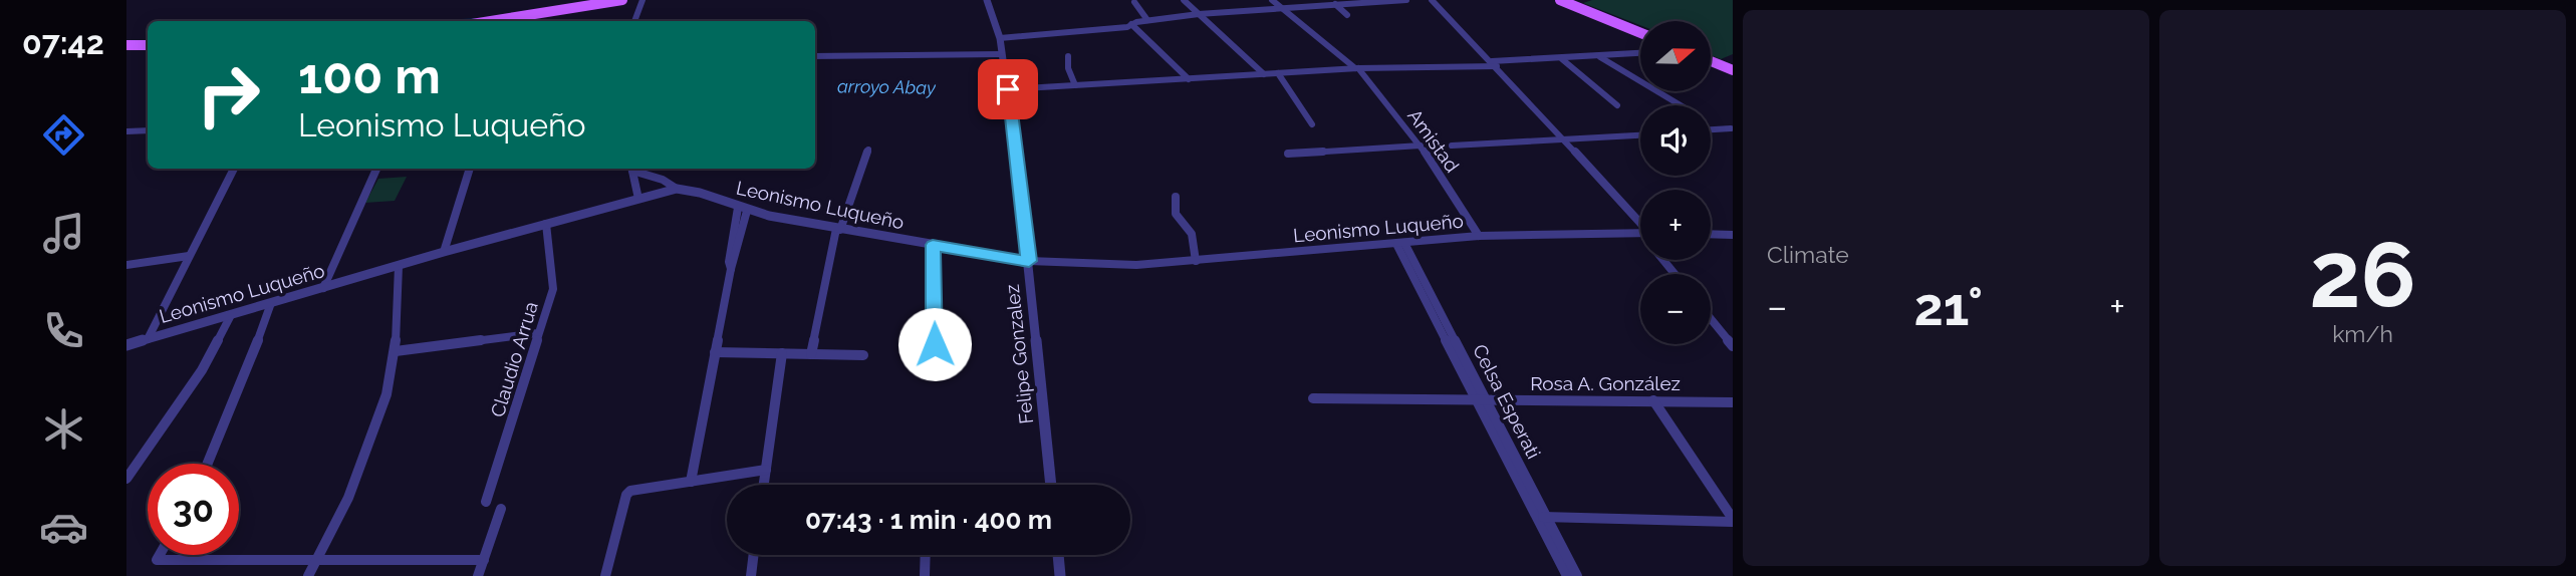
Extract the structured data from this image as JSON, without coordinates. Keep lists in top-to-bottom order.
{
  "streets": {
    "street": [
      "Amistad",
      "Leonismo Luqueño",
      "Felipe Gonzalez",
      "Claudio Arrua",
      "Rosa A. González",
      "Celsa Esperati"
    ]
  },
  "crossings": [
    ["Amistad", "Leonismo Luqueño"],
    ["Leonismo Luqueño", "Felipe Gonzalez"],
    ["Leonismo Luqueño", "Claudio Arrua"],
    ["Leonismo Luqueño", "Celsa Esperati"],
    ["Rosa A. González", "Celsa Esperati"]
  ],
  "water": ["arroyo Abay"],
  "north": "right",
  "page": {
    "tabs": "07:42",
    "tile": [
      "Climate",
      ["26", "km/h"]
    ],
    "map_buttons": ["+", "−"],
    "turn": ["100 m", "Leonismo Luqueño"],
    "heat": ["−", "21°", "+"],
    "limit": "30",
    "trip": "07:43 · 1 min · 400 m"
  }
}
